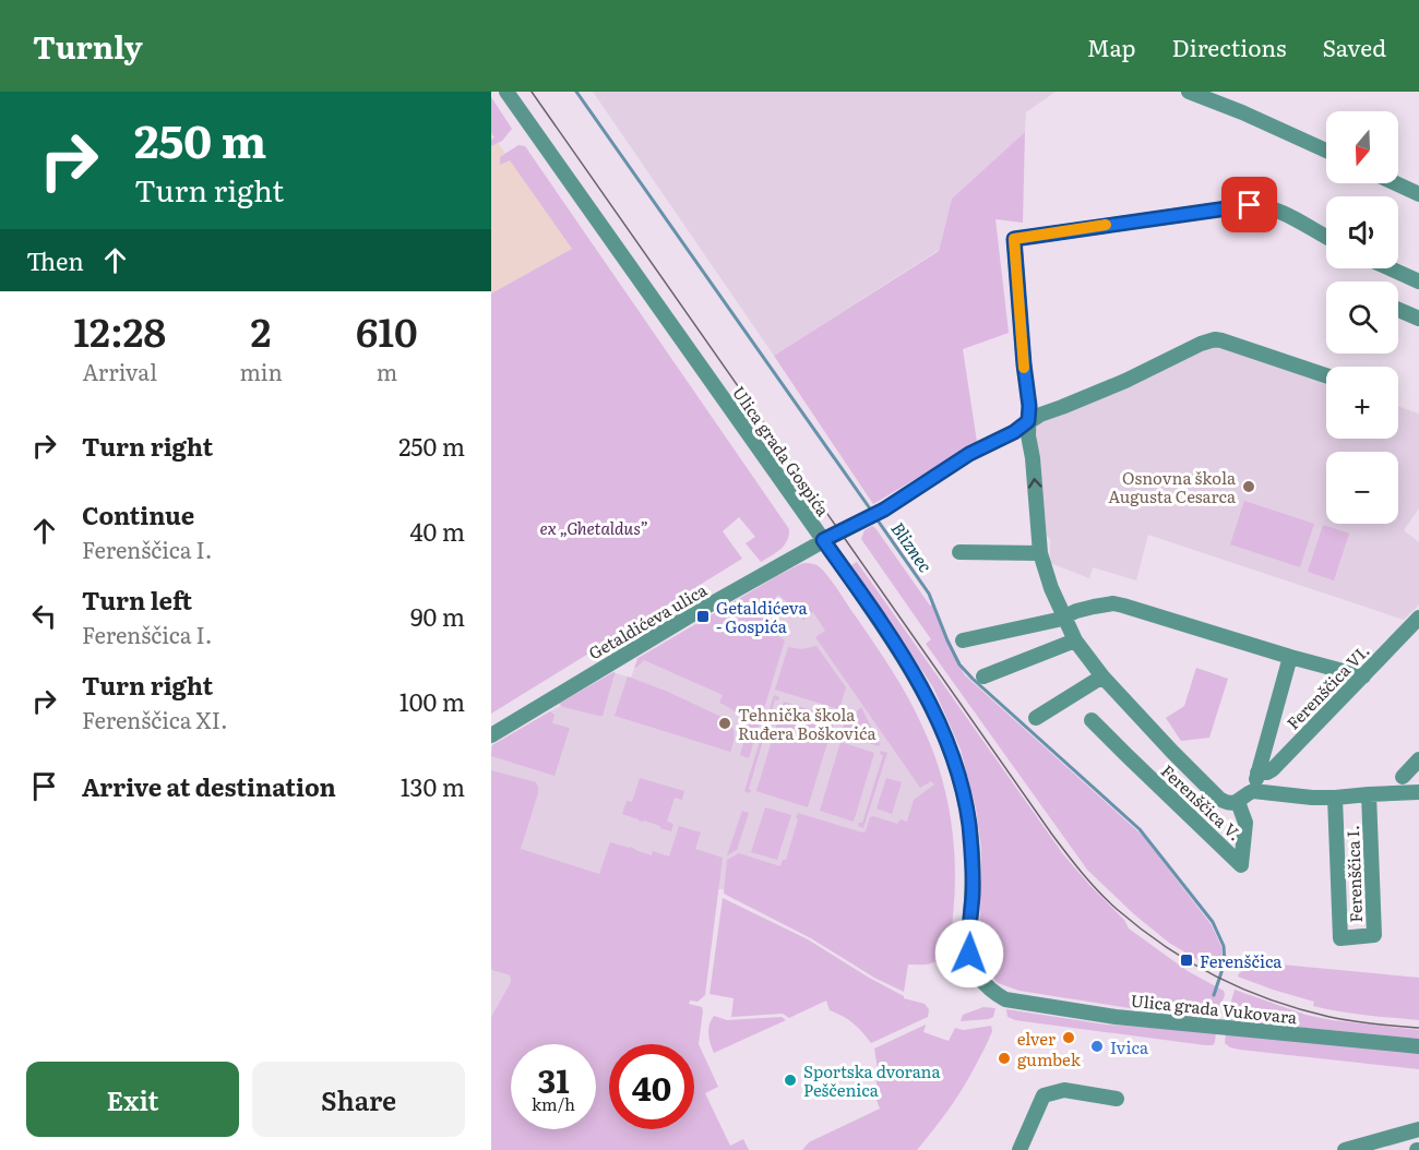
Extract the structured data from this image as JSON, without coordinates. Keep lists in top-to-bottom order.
{
  "streets": {
    "street": [
      "Ulica grada Gospića",
      "Getaldićeva ulica",
      "Ferenščica VI.",
      "Ferenščica V.",
      "Ferenščica I.",
      "Ulica grada Vukovara"
    ]
  },
  "crossings": [
    ["Ulica grada Gospića", "Getaldićeva ulica"],
    ["Ulica grada Gospića", "Ulica grada Vukovara"]
  ],
  "water": ["Bliznec"],
  "parks": ["ex „Ghetaldus”"],
  "places": {
    "other": [
      "Osnovna škola Augusta Cesarca",
      "Tehnička škola Ruđera Boškovića",
      "elver",
      "Ivica",
      "gumbek",
      "Sportska dvorana Peščenica"
    ],
    "transit": ["Getaldićeva - Gospića", "Ferenščica"]
  },
  "north": "bottom",
  "page": {
    "header": "Turnly",
    "nav": ["Map", "Directions", "Saved"],
    "turn": ["250 m", "Turn right"],
    "map_buttons": ["+", "−"],
    "then": "Then",
    "eta": [
      "12:28",
      "Arrival",
      "2",
      "min",
      "610",
      "m"
    ],
    "list": [
      {
        "name": "Turn right",
        "value": "250 m"
      },
      {
        "name": "Continue",
        "note": "Ferenščica I.",
        "value": "40 m"
      },
      {
        "name": "Turn left",
        "note": "Ferenščica I.",
        "value": "90 m"
      },
      {
        "name": "Turn right",
        "note": "Ferenščica XI.",
        "value": "100 m"
      },
      {
        "name": "Arrive at destination",
        "value": "130 m"
      }
    ],
    "speed": "31 km/h",
    "limit": "40",
    "buttons": ["Exit", "Share"]
  }
}
